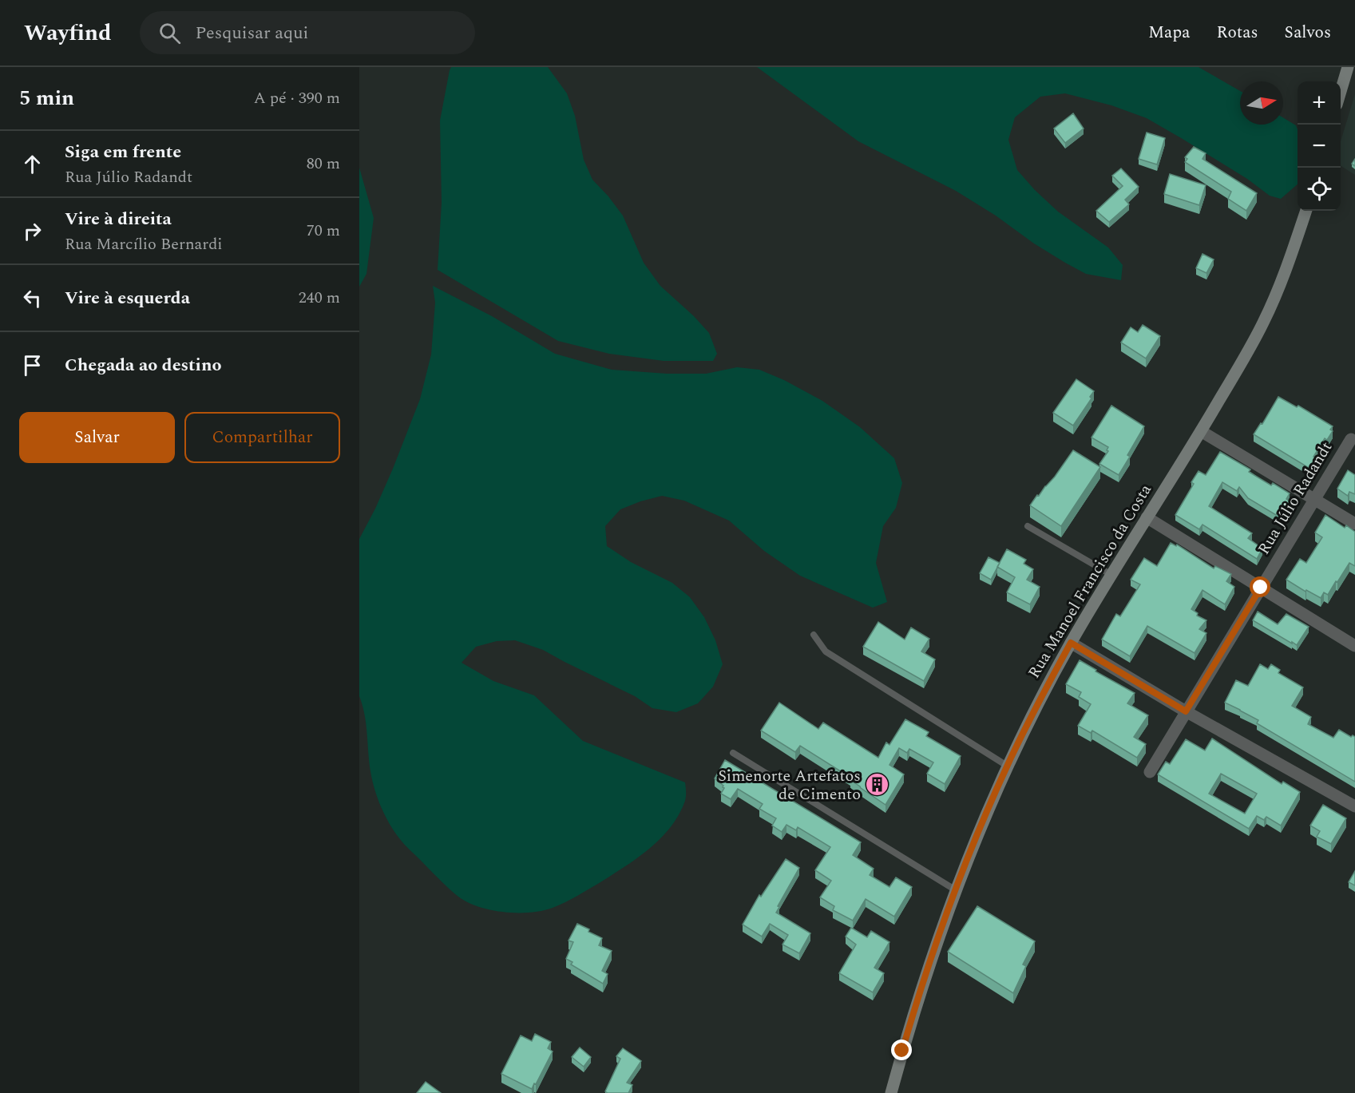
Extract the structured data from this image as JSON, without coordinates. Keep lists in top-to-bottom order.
{
  "streets": {
    "main road": ["Rua Manoel Francisco da Costa"],
    "street": ["Rua Júlio Radandt"]
  },
  "places": {
    "building": ["Simenorte Artefatos de Cimento"]
  },
  "north": "right",
  "page": {
    "header": "Wayfind",
    "search": "Pesquisar aqui",
    "nav": ["Mapa", "Rotas", "Salvos"],
    "heading": ["5 min", "A pé · 390 m"],
    "map_buttons": ["+", "−"],
    "list": [
      ["Siga em frente", "Rua Júlio Radandt", "80 m"],
      ["Vire à direita", "Rua Marcílio Bernardi", "70 m"],
      ["Vire à esquerda", "240 m"],
      "Chegada ao destino"
    ],
    "buttons": ["Salvar", "Compartilhar"]
  }
}
